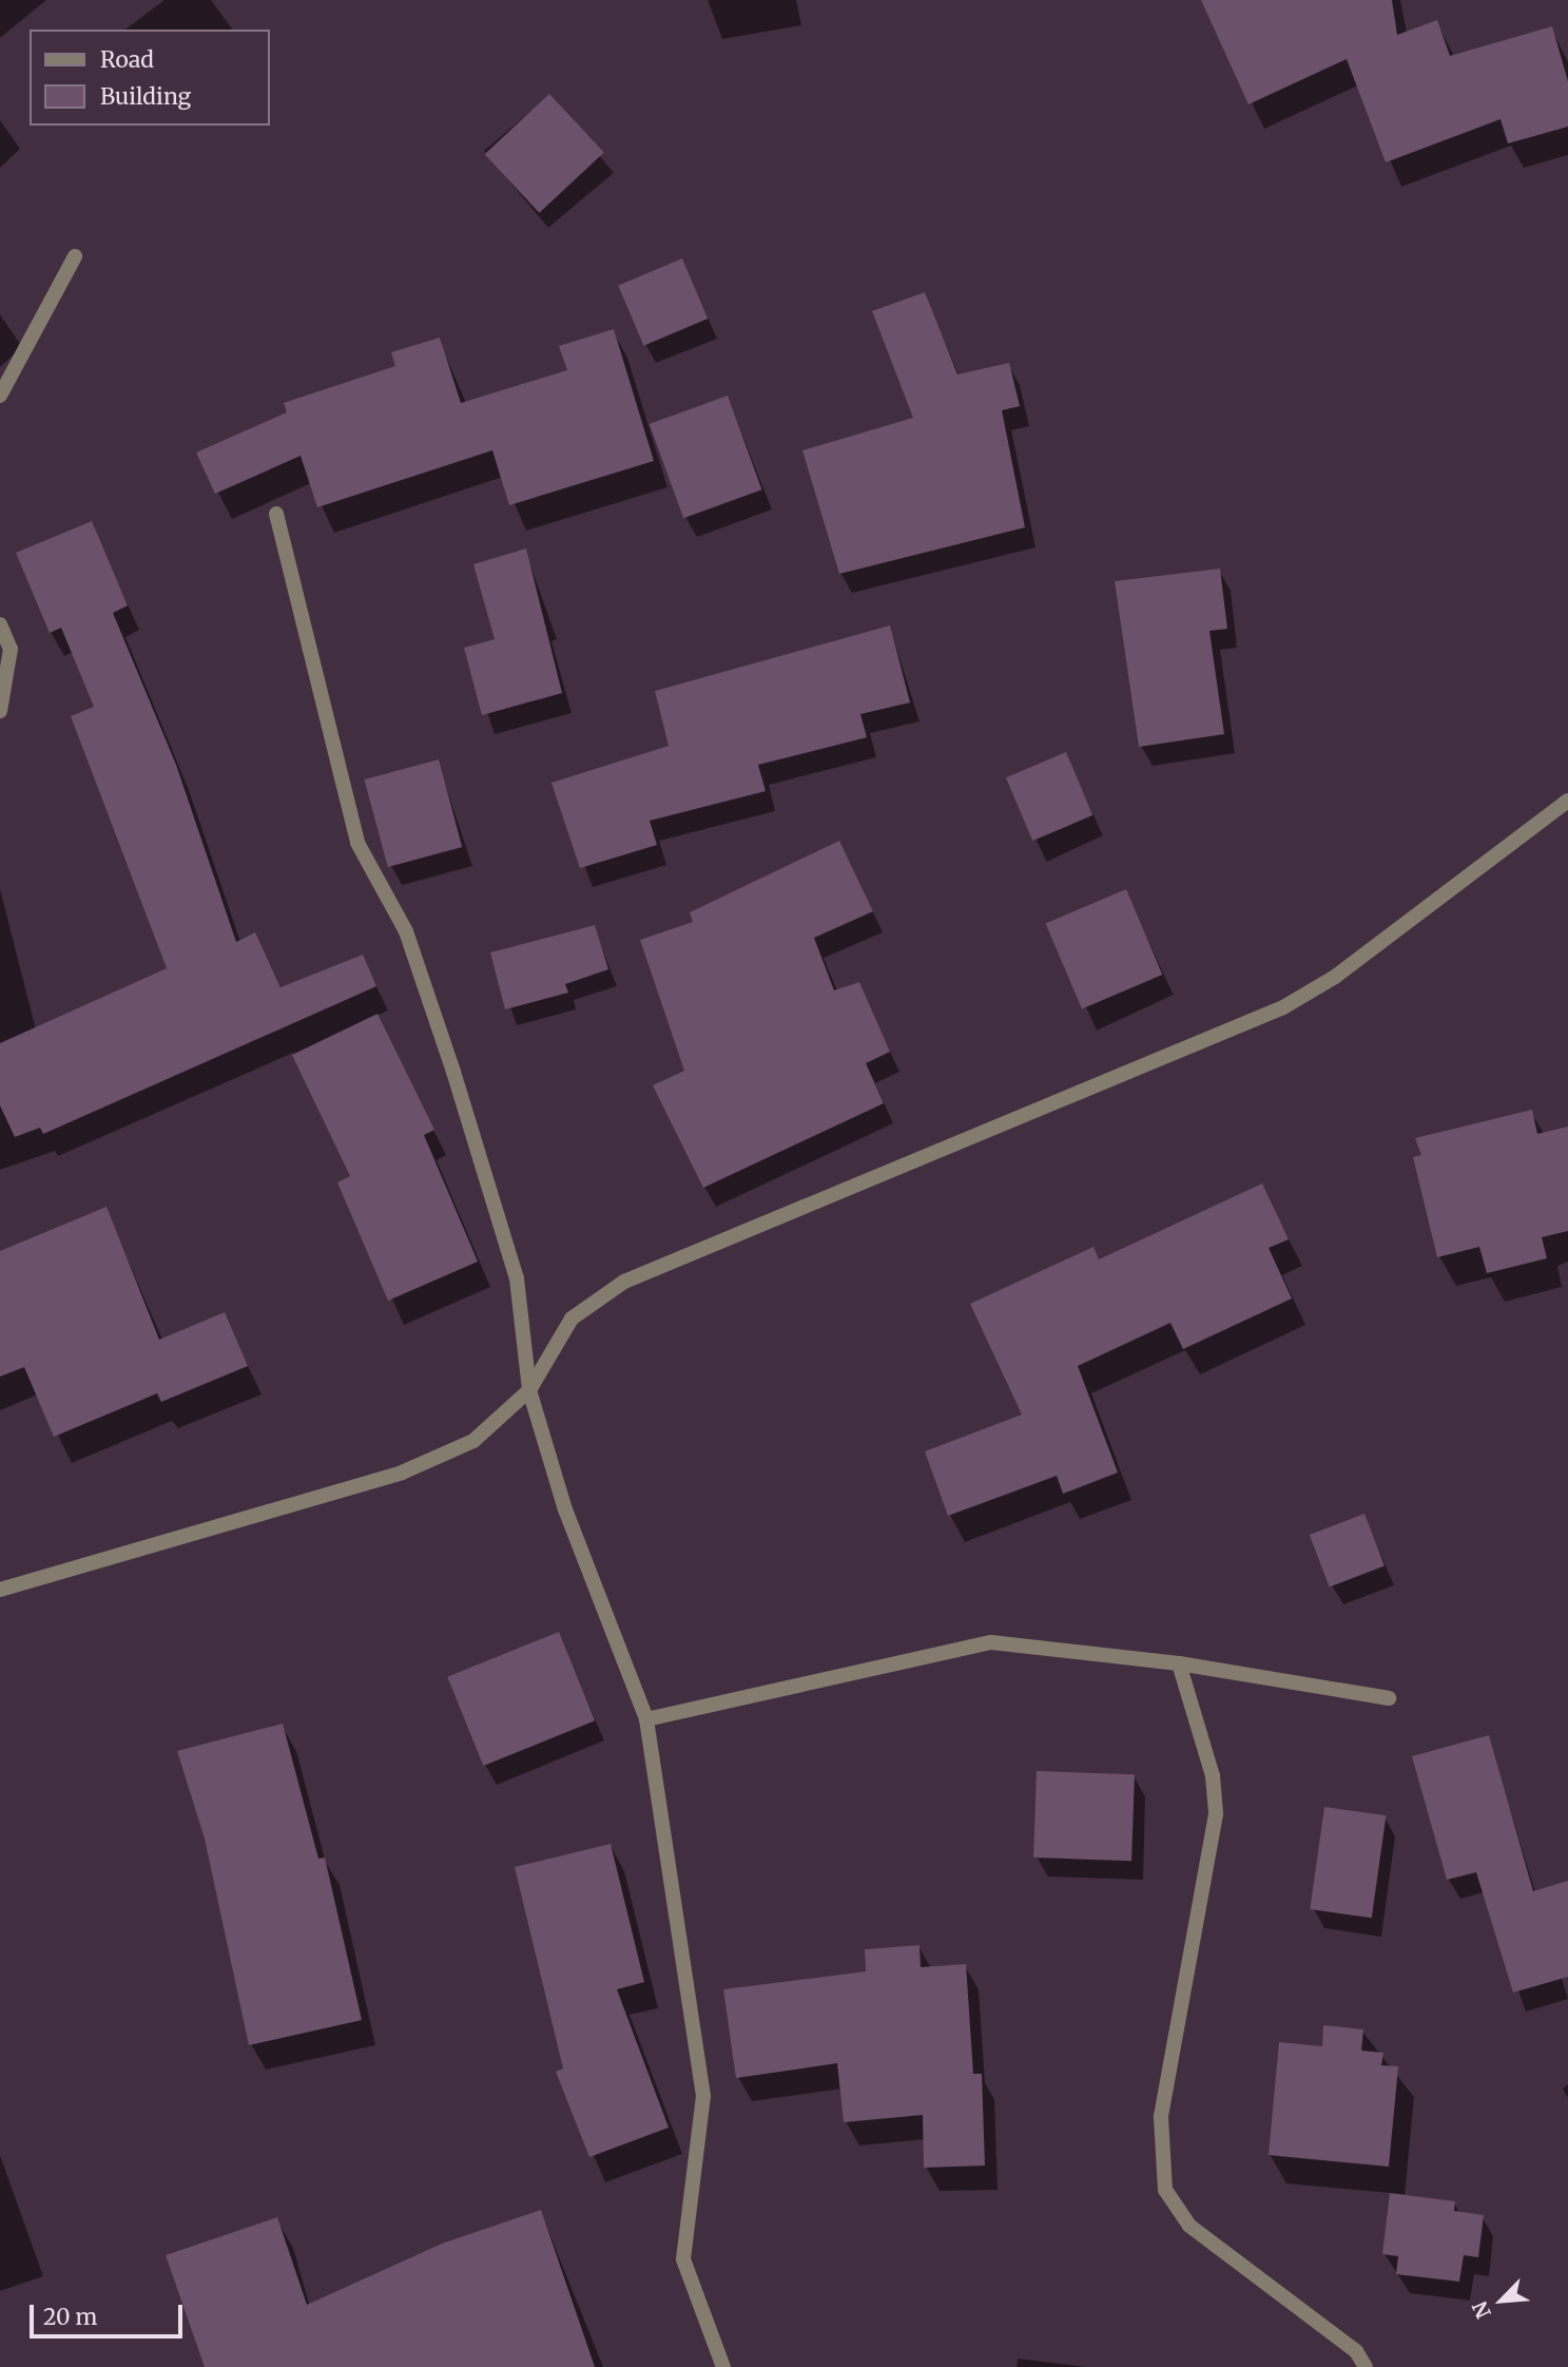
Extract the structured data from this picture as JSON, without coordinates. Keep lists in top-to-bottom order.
{
  "legend": ["Road", "Building"],
  "scale_bar": "20 m",
  "north": "bottom left"
}
